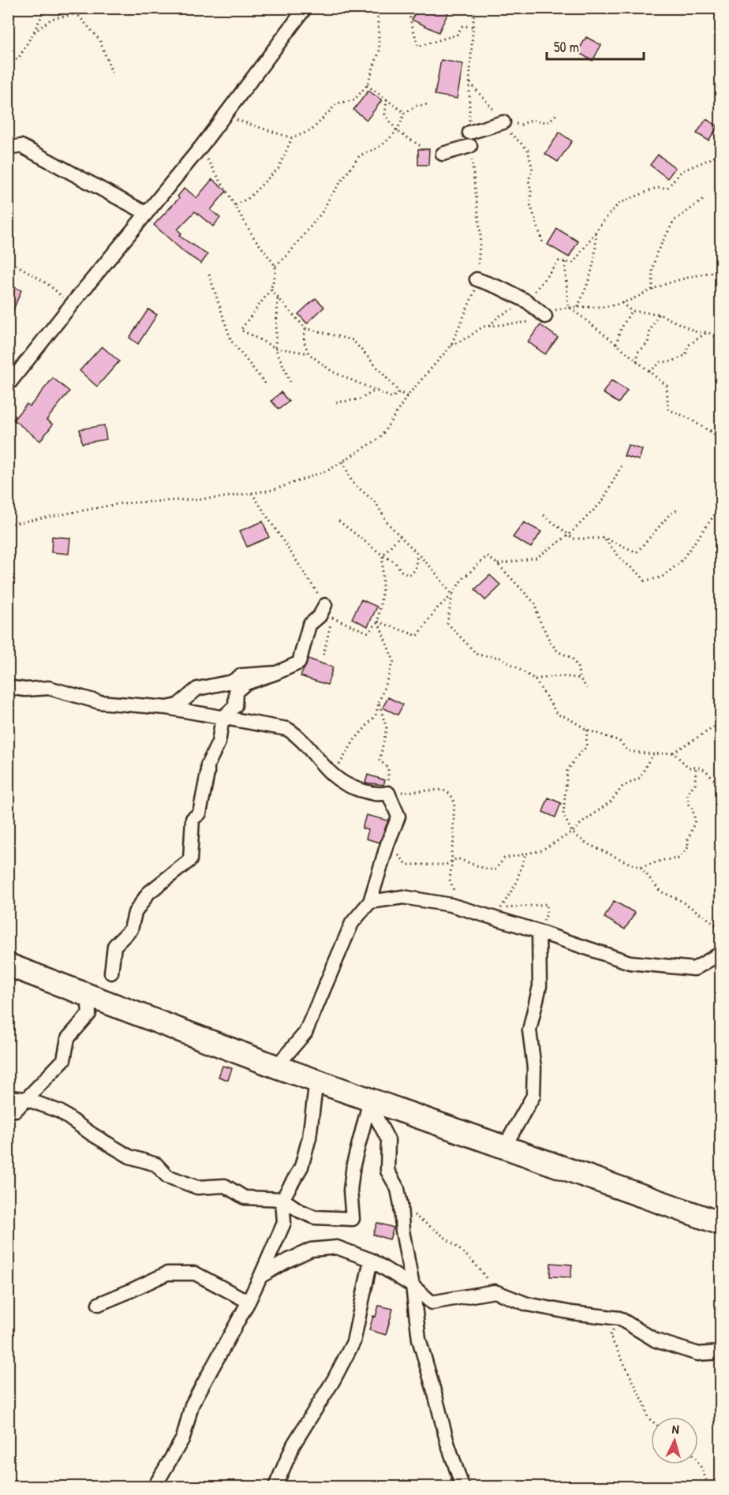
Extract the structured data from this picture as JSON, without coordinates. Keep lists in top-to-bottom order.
{
  "scale_bar": "50 m",
  "north": "top"
}
